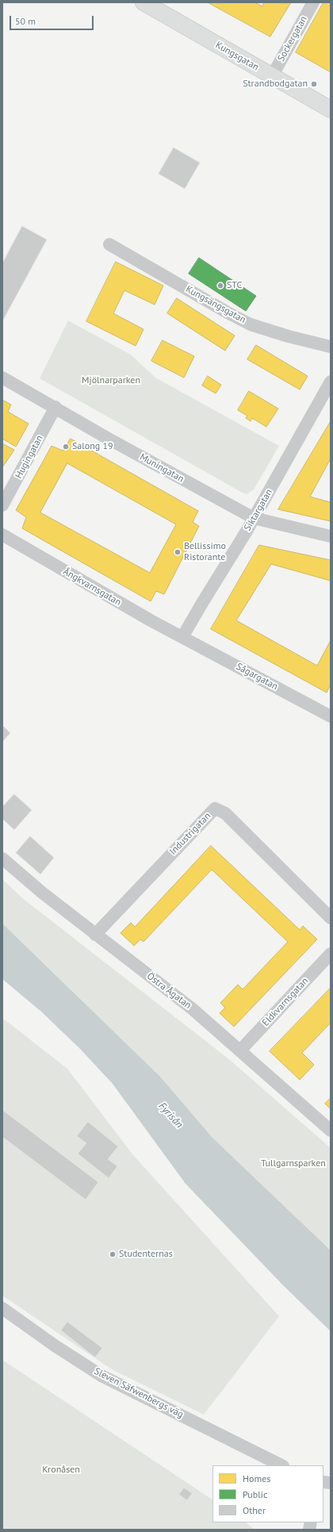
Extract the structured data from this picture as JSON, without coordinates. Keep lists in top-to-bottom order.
{
  "streets": {
    "main road": ["Kungsgatan"],
    "street": [
      "Sockergatan",
      "Kungsängsgatan",
      "Hugingatan",
      "Muningatan",
      "Siktargatan",
      "Ångkvarnsgatan",
      "Sågargatan",
      "Industrigatan",
      "Östra Ågatan",
      "Eldkvarnsgatan",
      "Sleven Säfwenbergs väg"
    ]
  },
  "crossings": [
    ["Sockergatan", "Kungsgatan"],
    ["Hugingatan", "Muningatan"],
    ["Muningatan", "Siktargatan"],
    ["Siktargatan", "Ångkvarnsgatan"],
    ["Siktargatan", "Sågargatan"],
    ["Ångkvarnsgatan", "Sågargatan"],
    ["Industrigatan", "Östra Ågatan"],
    ["Östra Ågatan", "Eldkvarnsgatan"]
  ],
  "water": ["Fyrisån"],
  "parks": ["Mjölnarparken", "Tullgarnsparken", "Kronåsen"],
  "places": [
    "Strandbodgatan",
    "STC",
    "Salong 19",
    "Bellissimo Ristorante",
    "Studenternas"
  ],
  "legend": ["Homes", "Public", "Other"],
  "scale_bar": "50 m"
}
